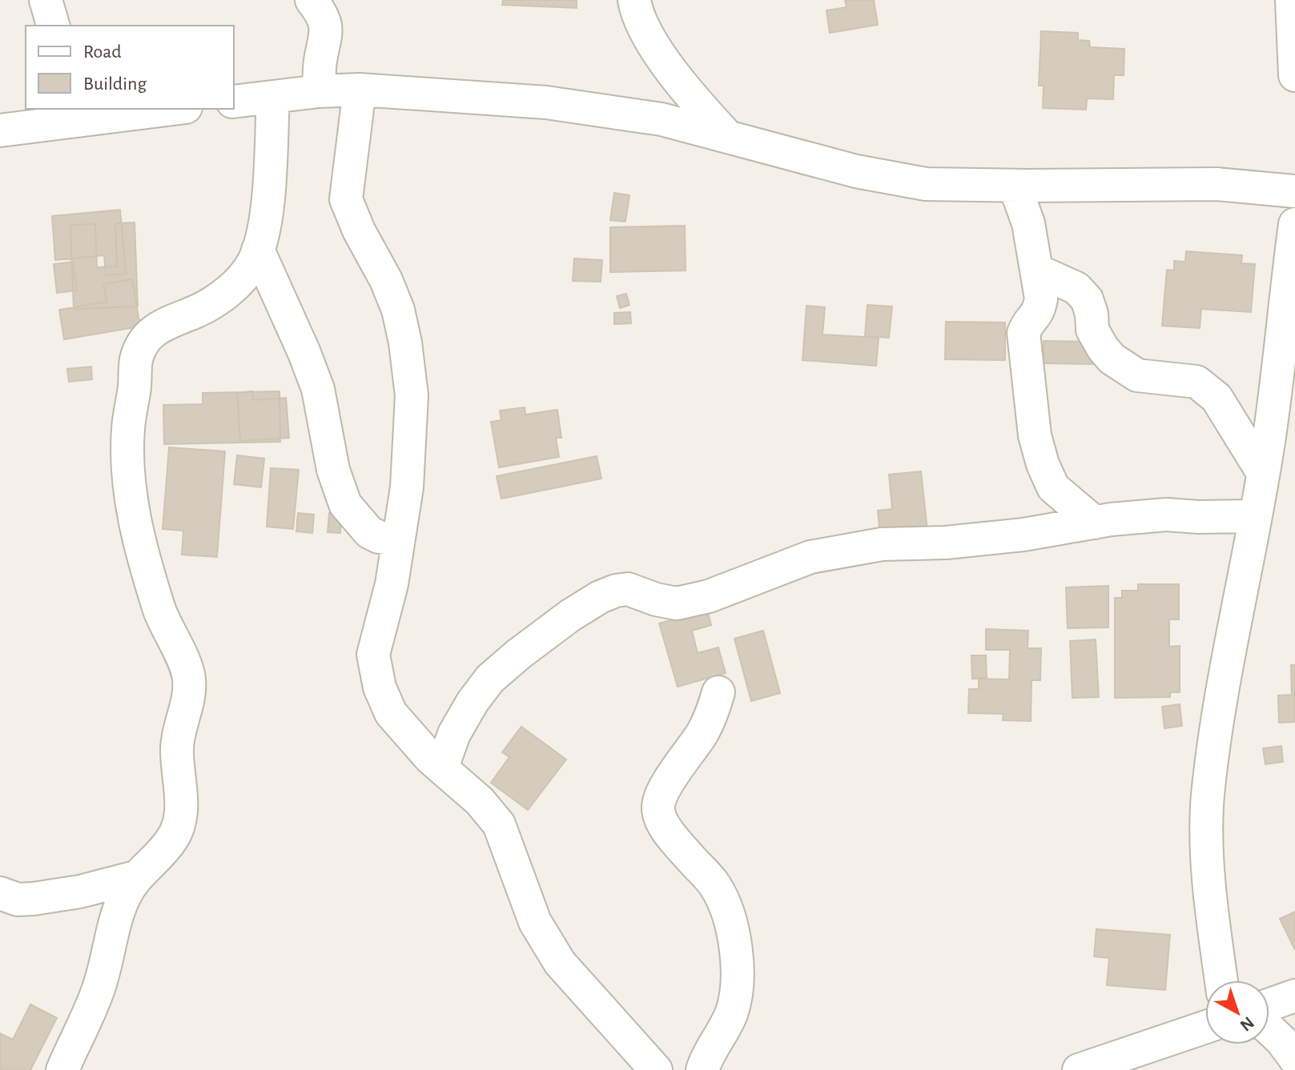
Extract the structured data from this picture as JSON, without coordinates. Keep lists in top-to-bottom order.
{
  "legend": ["Road", "Building"],
  "north": "bottom right"
}
